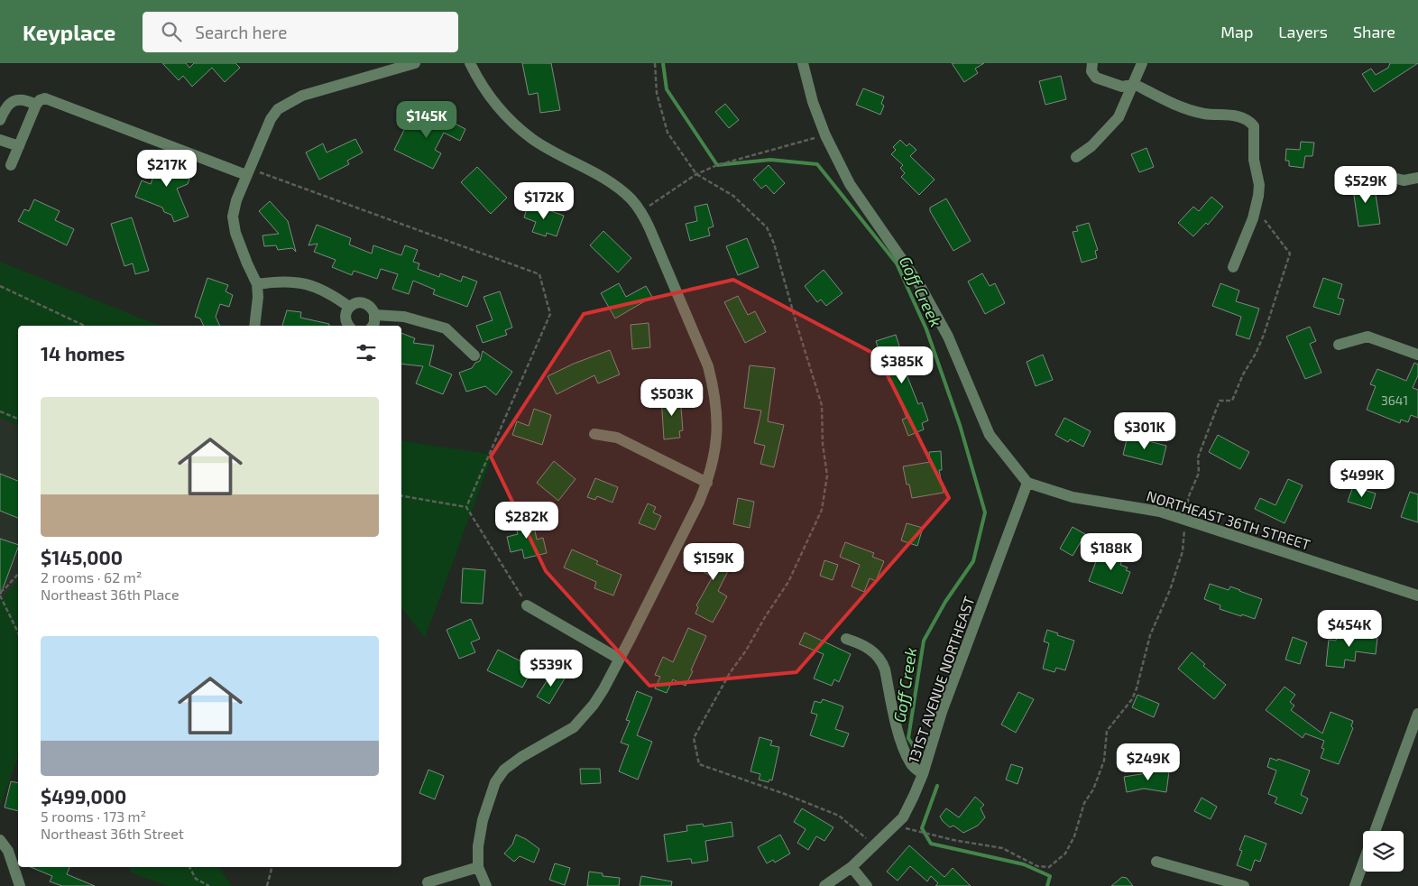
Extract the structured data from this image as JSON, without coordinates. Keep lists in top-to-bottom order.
{
  "streets": {
    "street": ["NORTHEAST 36TH STREET", "131ST AVENUE NORTHEAST"]
  },
  "crossings": [
    ["NORTHEAST 36TH STREET", "131ST AVENUE NORTHEAST"]
  ],
  "water": ["Goff Creek"],
  "house_numbers": ["3641"],
  "page": {
    "header": "Keyplace",
    "search": "Search here",
    "nav": ["Map", "Layers", "Share"],
    "price": [
      "$145K",
      "$217K",
      "$529K",
      "$172K",
      "$385K",
      "$503K",
      "$301K",
      "$499K",
      "$282K",
      "$188K",
      "$159K",
      "$454K",
      "$539K",
      "$249K"
    ],
    "heading": "14 homes",
    "list": [
      {
        "name": "$145,000",
        "note": "2 rooms · 62 m² · Northeast 36th Place"
      },
      {
        "name": "$499,000",
        "note": "5 rooms · 173 m² · Northeast 36th Street"
      }
    ]
  }
}
